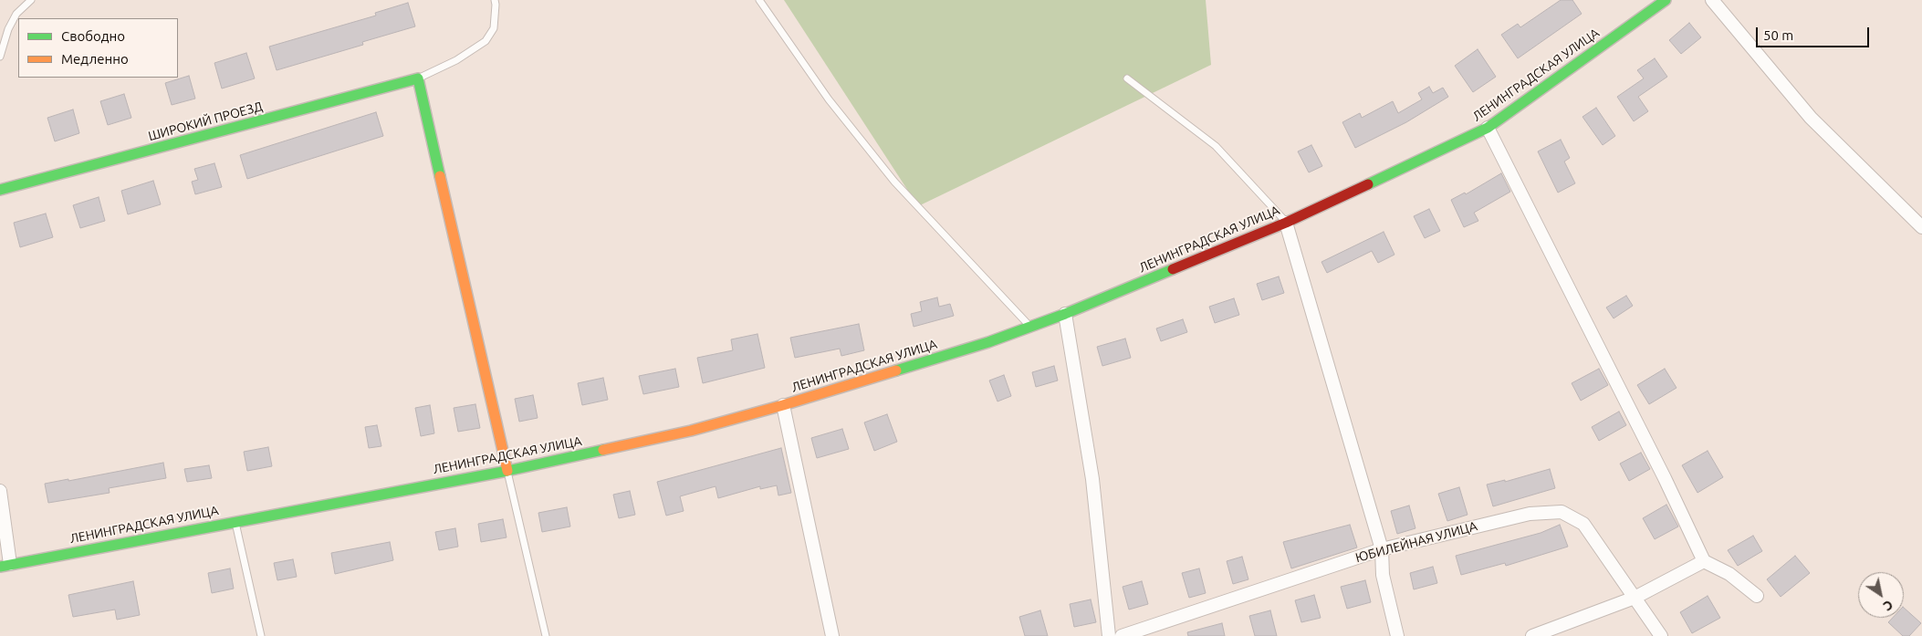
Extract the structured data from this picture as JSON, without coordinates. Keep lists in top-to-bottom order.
{
  "streets": {
    "street": ["ЛЕНИНГРАДСКАЯ УЛИЦА", "ШИРОКИЙ ПРОЕЗД", "ЮБИЛЕЙНАЯ УЛИЦА"]
  },
  "legend": ["Свободно", "Медленно"],
  "scale_bar": "50 m",
  "north": "bottom right"
}
